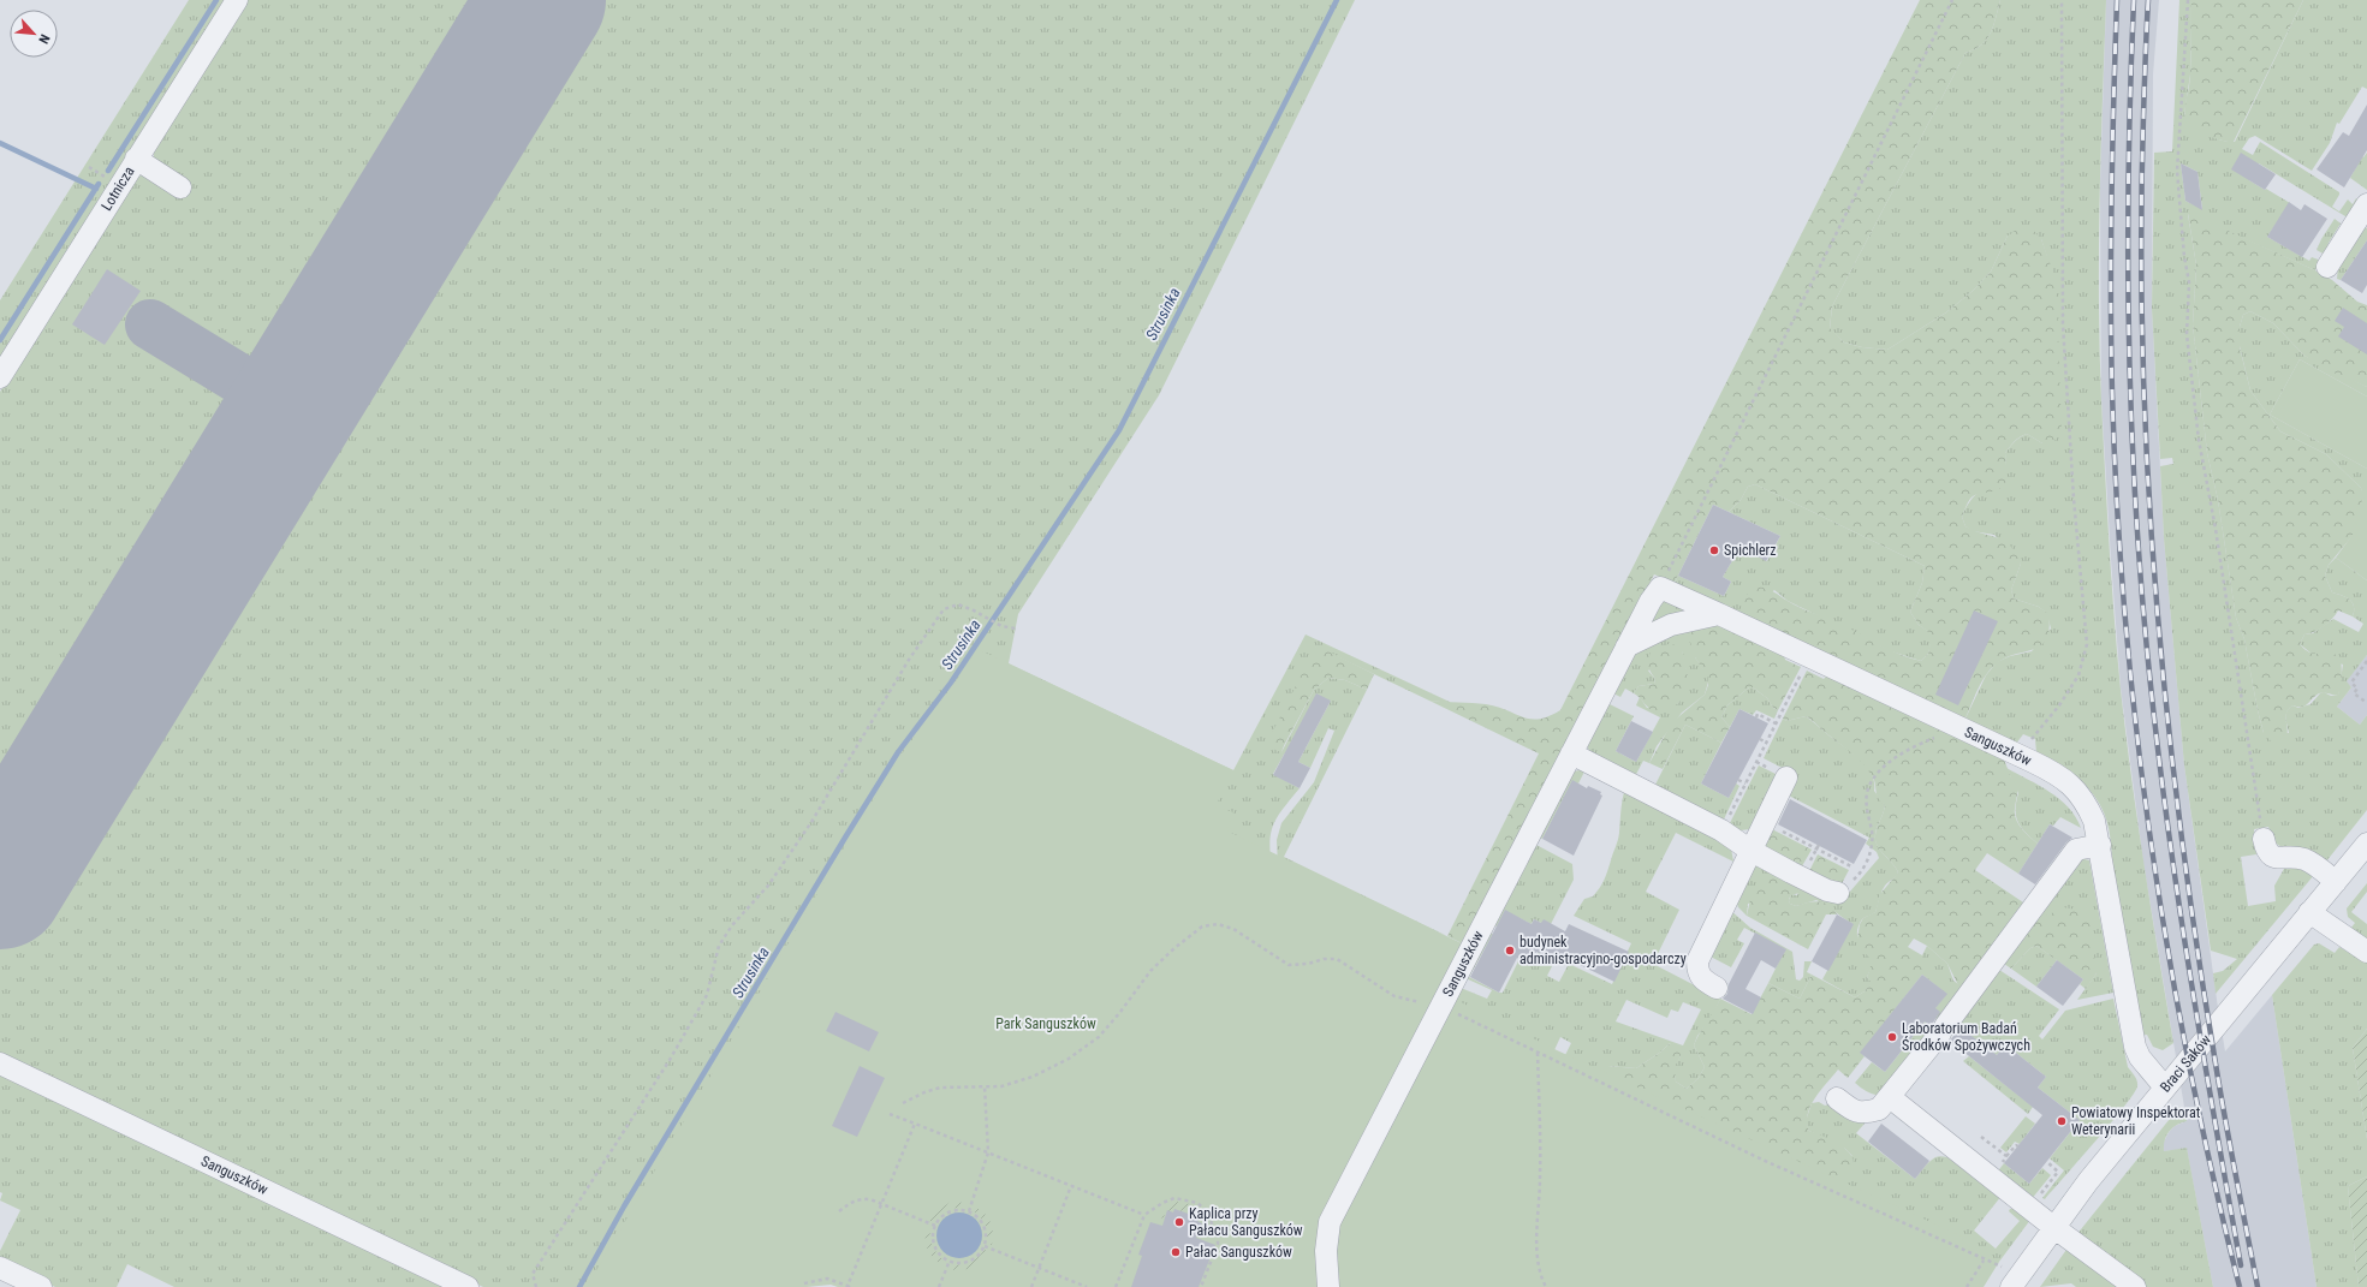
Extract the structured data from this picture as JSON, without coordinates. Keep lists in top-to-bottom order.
{
  "streets": {
    "street": ["Lotnicza", "Sanguszków", "Braci Saków"]
  },
  "crossings": [
    ["Sanguszków", "Braci Saków"]
  ],
  "water": ["Strusinka"],
  "parks": ["Park Sanguszków"],
  "places": [
    "Spichlerz",
    "budynek administracyjno-gospodarczy",
    "Laboratorium Badań Środków Spożywczych",
    "Powiatowy Inspektorat Weterynarii",
    "Kaplica przy Pałacu Sanguszków",
    "Pałac Sanguszków"
  ],
  "north": "bottom right"
}
